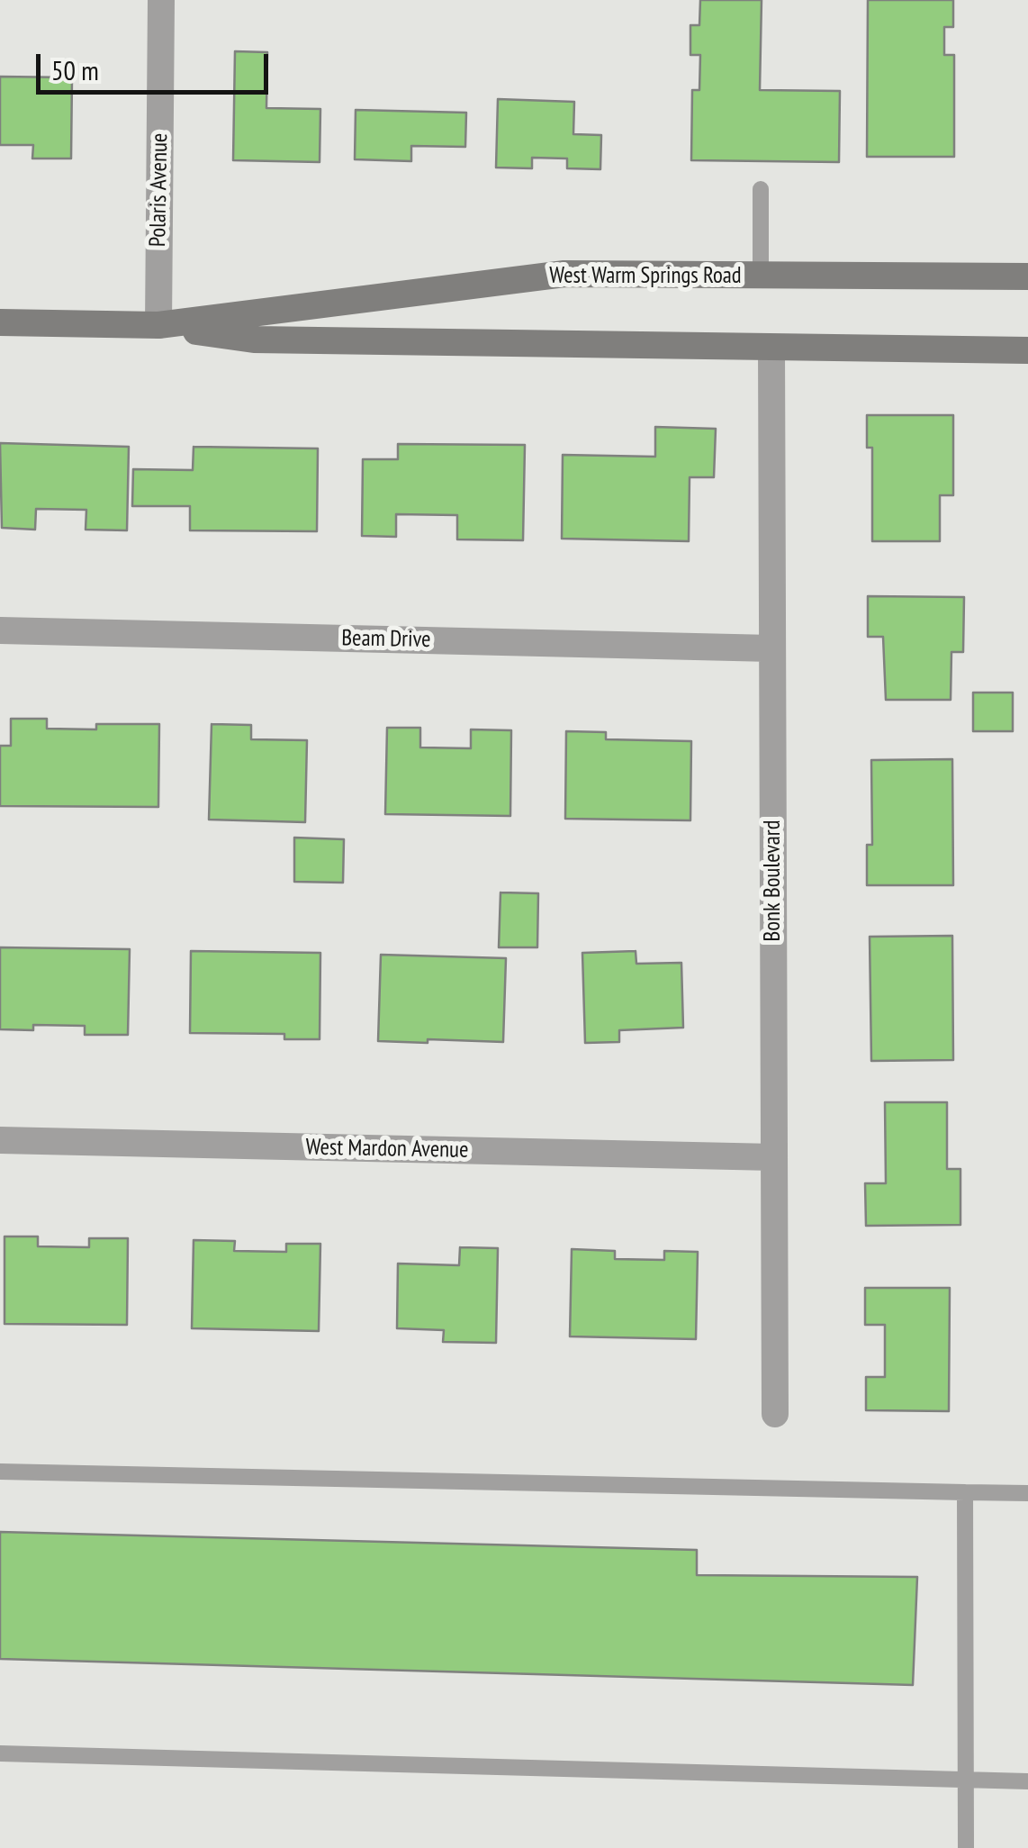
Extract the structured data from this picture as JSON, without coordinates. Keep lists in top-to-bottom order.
{
  "streets": {
    "main road": ["West Warm Springs Road"],
    "street": [
      "Polaris Avenue",
      "Beam Drive",
      "Bonk Boulevard",
      "West Mardon Avenue"
    ]
  },
  "crossings": [
    ["Polaris Avenue", "West Warm Springs Road"],
    ["West Warm Springs Road", "Bonk Boulevard"],
    ["Beam Drive", "Bonk Boulevard"],
    ["Bonk Boulevard", "West Mardon Avenue"]
  ],
  "scale_bar": "50 m"
}
